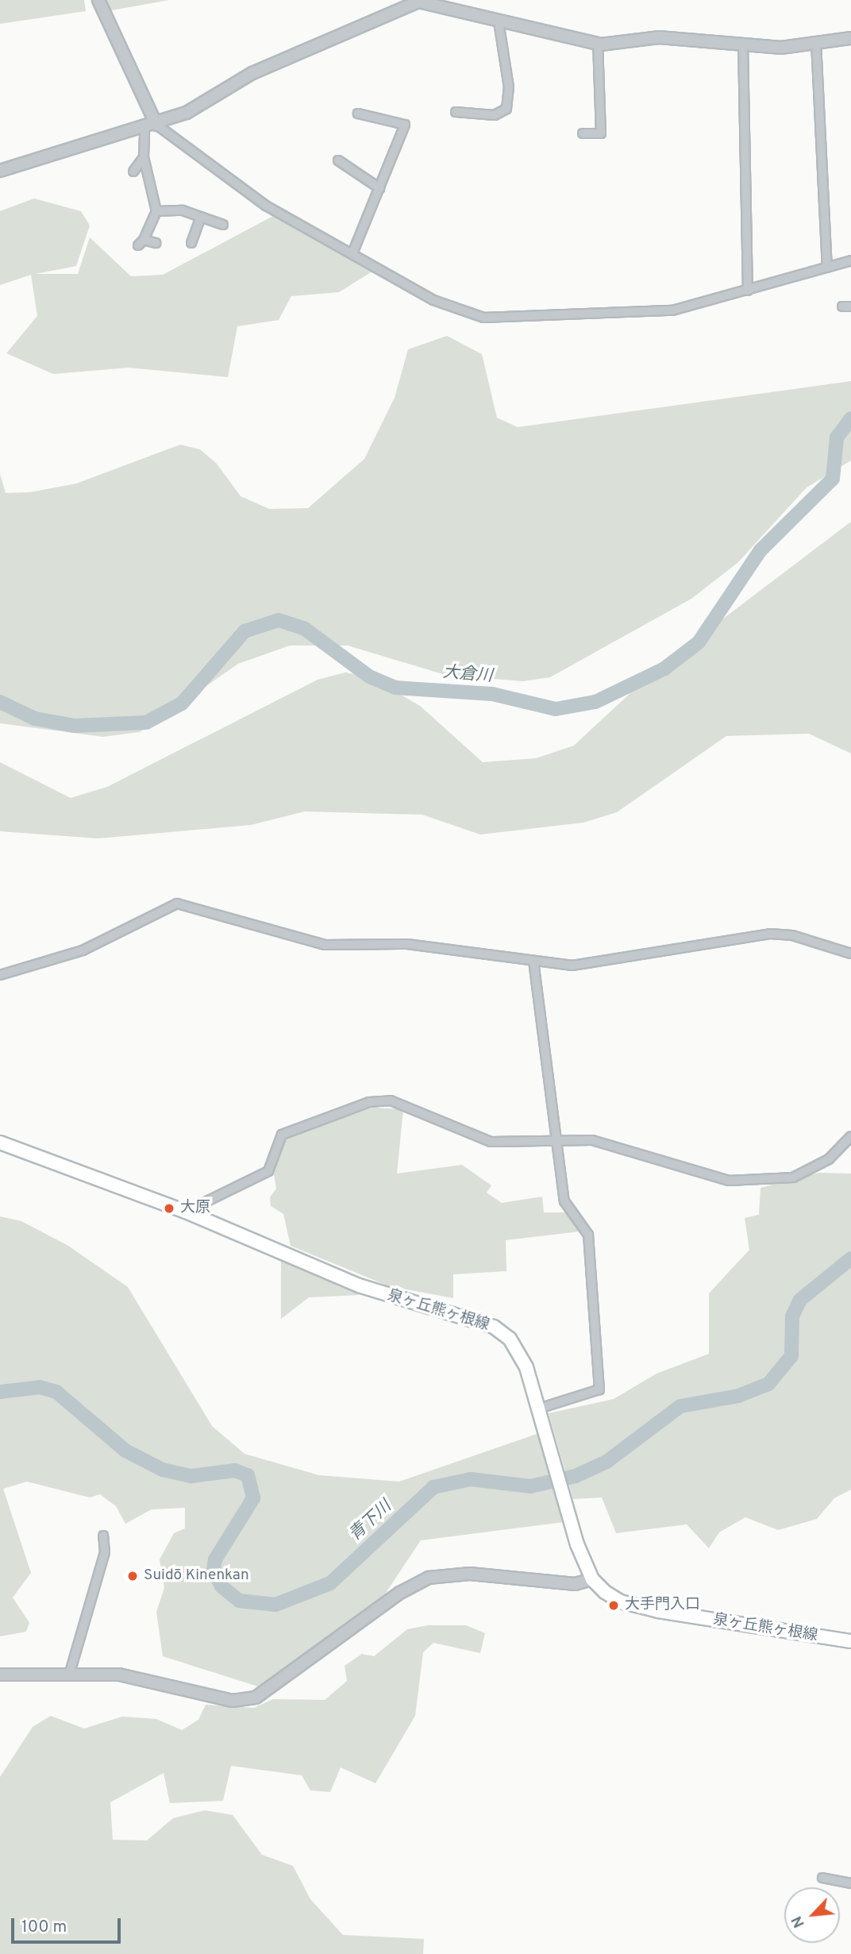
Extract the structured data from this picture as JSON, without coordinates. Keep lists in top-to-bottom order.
{
  "streets": {
    "main road": ["泉ヶ丘熊ヶ根線"]
  },
  "water": ["大倉川", "青下川"],
  "places": ["大原", "Suidō Kinenkan", "大手門入口"],
  "scale_bar": "100 m",
  "north": "bottom left"
}
